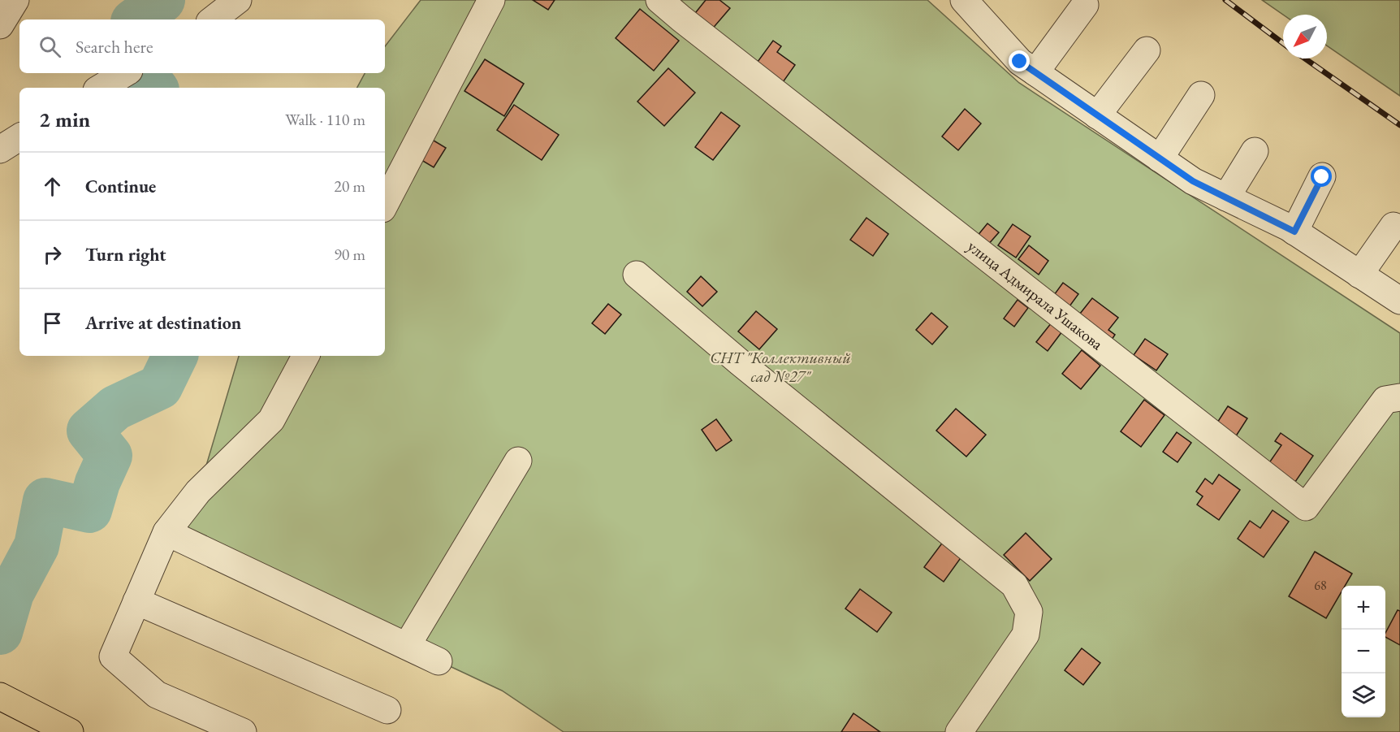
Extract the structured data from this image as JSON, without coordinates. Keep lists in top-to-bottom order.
{
  "streets": {
    "street": ["улица Адмирала Ушакова"]
  },
  "parks": ["СНТ \"Коллективный сад №27\""],
  "house_numbers": ["68"],
  "north": "bottom left",
  "page": {
    "search": "Search here",
    "heading": ["2 min", "Walk · 110 m"],
    "list": [
      ["Continue", "20 m"],
      ["Turn right", "90 m"],
      "Arrive at destination"
    ],
    "map_buttons": ["+", "−"]
  }
}
